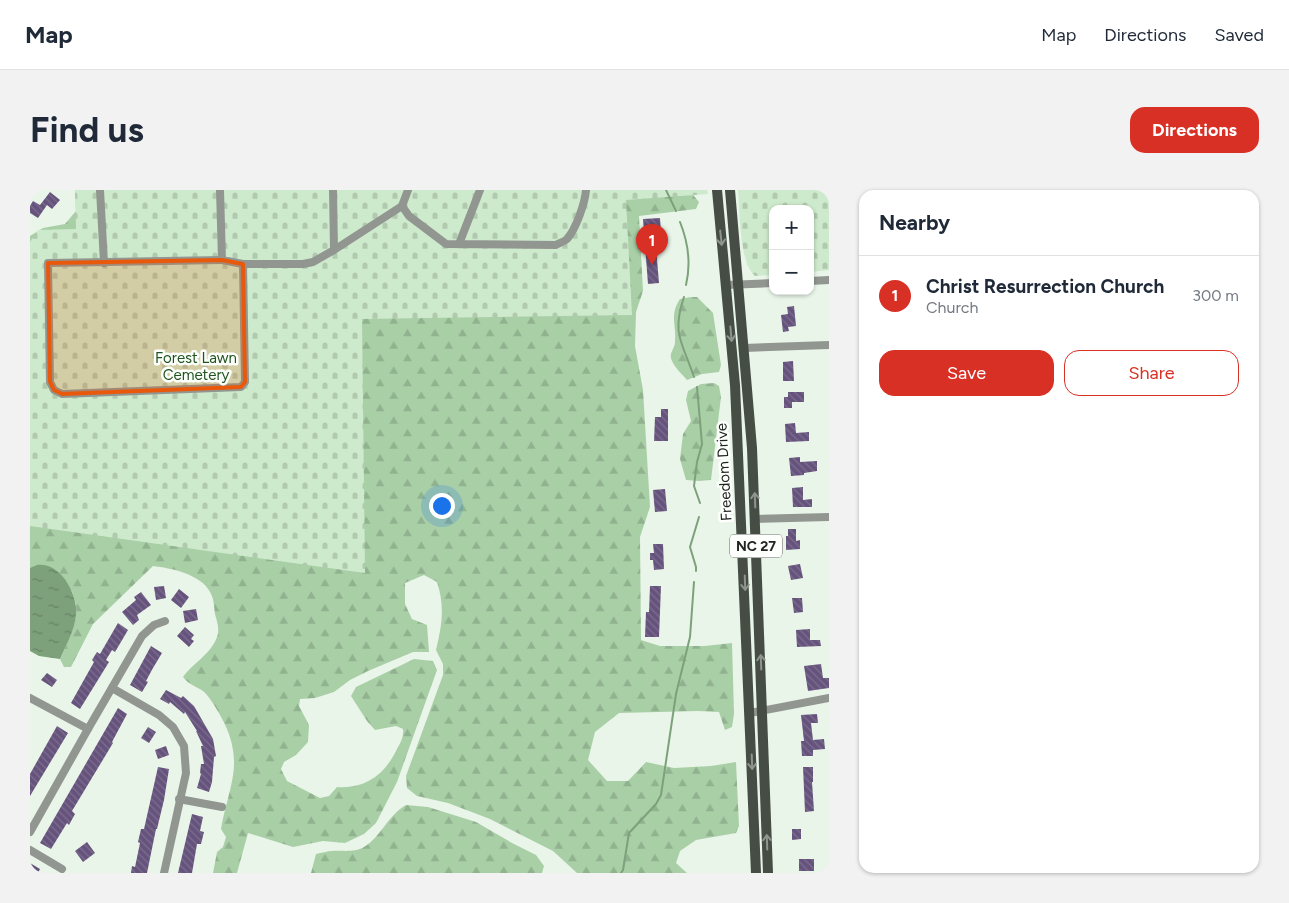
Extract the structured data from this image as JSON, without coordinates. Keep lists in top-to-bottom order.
{
  "streets": {
    "main road": ["Freedom Drive", "NC 27"]
  },
  "parks": ["Forest Lawn Cemetery"],
  "page": {
    "header": "Map",
    "nav": ["Map", "Directions", "Saved"],
    "buttons": [
      "Directions",
      ["Save", "Share"]
    ],
    "title": "Find us",
    "heading": "Nearby",
    "map_buttons": ["+", "−"],
    "pins": "1",
    "list": [
      {
        "mark": "1",
        "name": "Christ Resurrection Church",
        "note": "Church",
        "value": "300 m"
      }
    ]
  }
}
